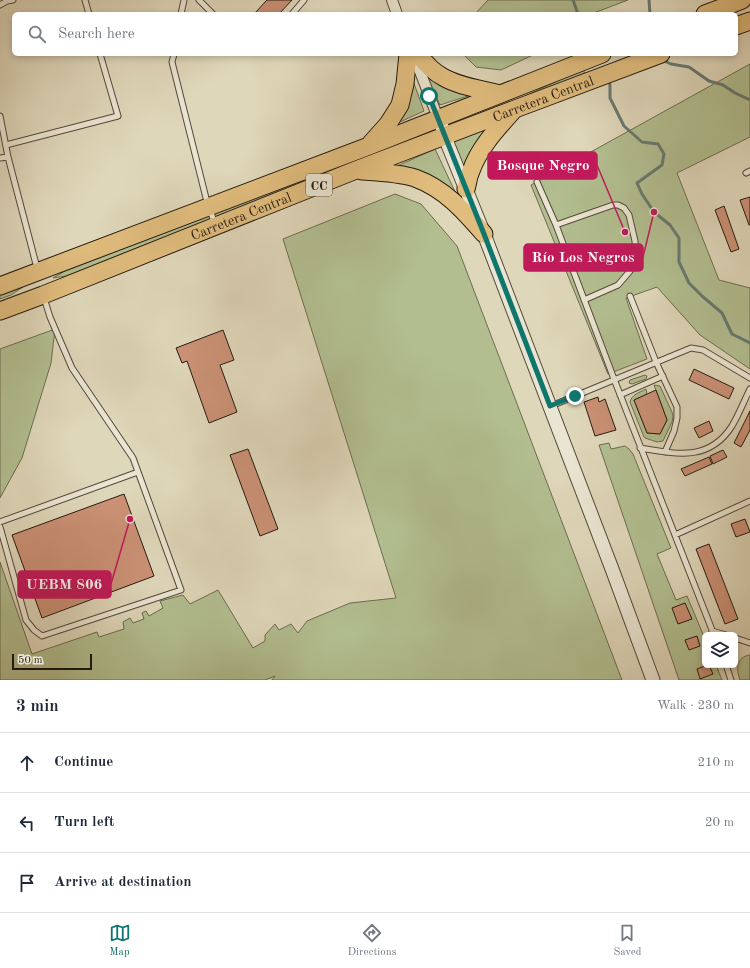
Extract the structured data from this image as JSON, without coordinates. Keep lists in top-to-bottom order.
{
  "streets": {
    "highway": ["Carretera Central", "CC"]
  },
  "places": ["Río Los Negros", "Bosque Negro", "UEBM 806"],
  "scale_bar": "50 m",
  "page": {
    "search": "Search here",
    "scale": "50 m",
    "heading": ["3 min", "Walk · 230 m"],
    "list": [
      ["Continue", "210 m"],
      ["Turn left", "20 m"],
      "Arrive at destination"
    ],
    "nav": ["Map", "Directions", "Saved"]
  }
}
